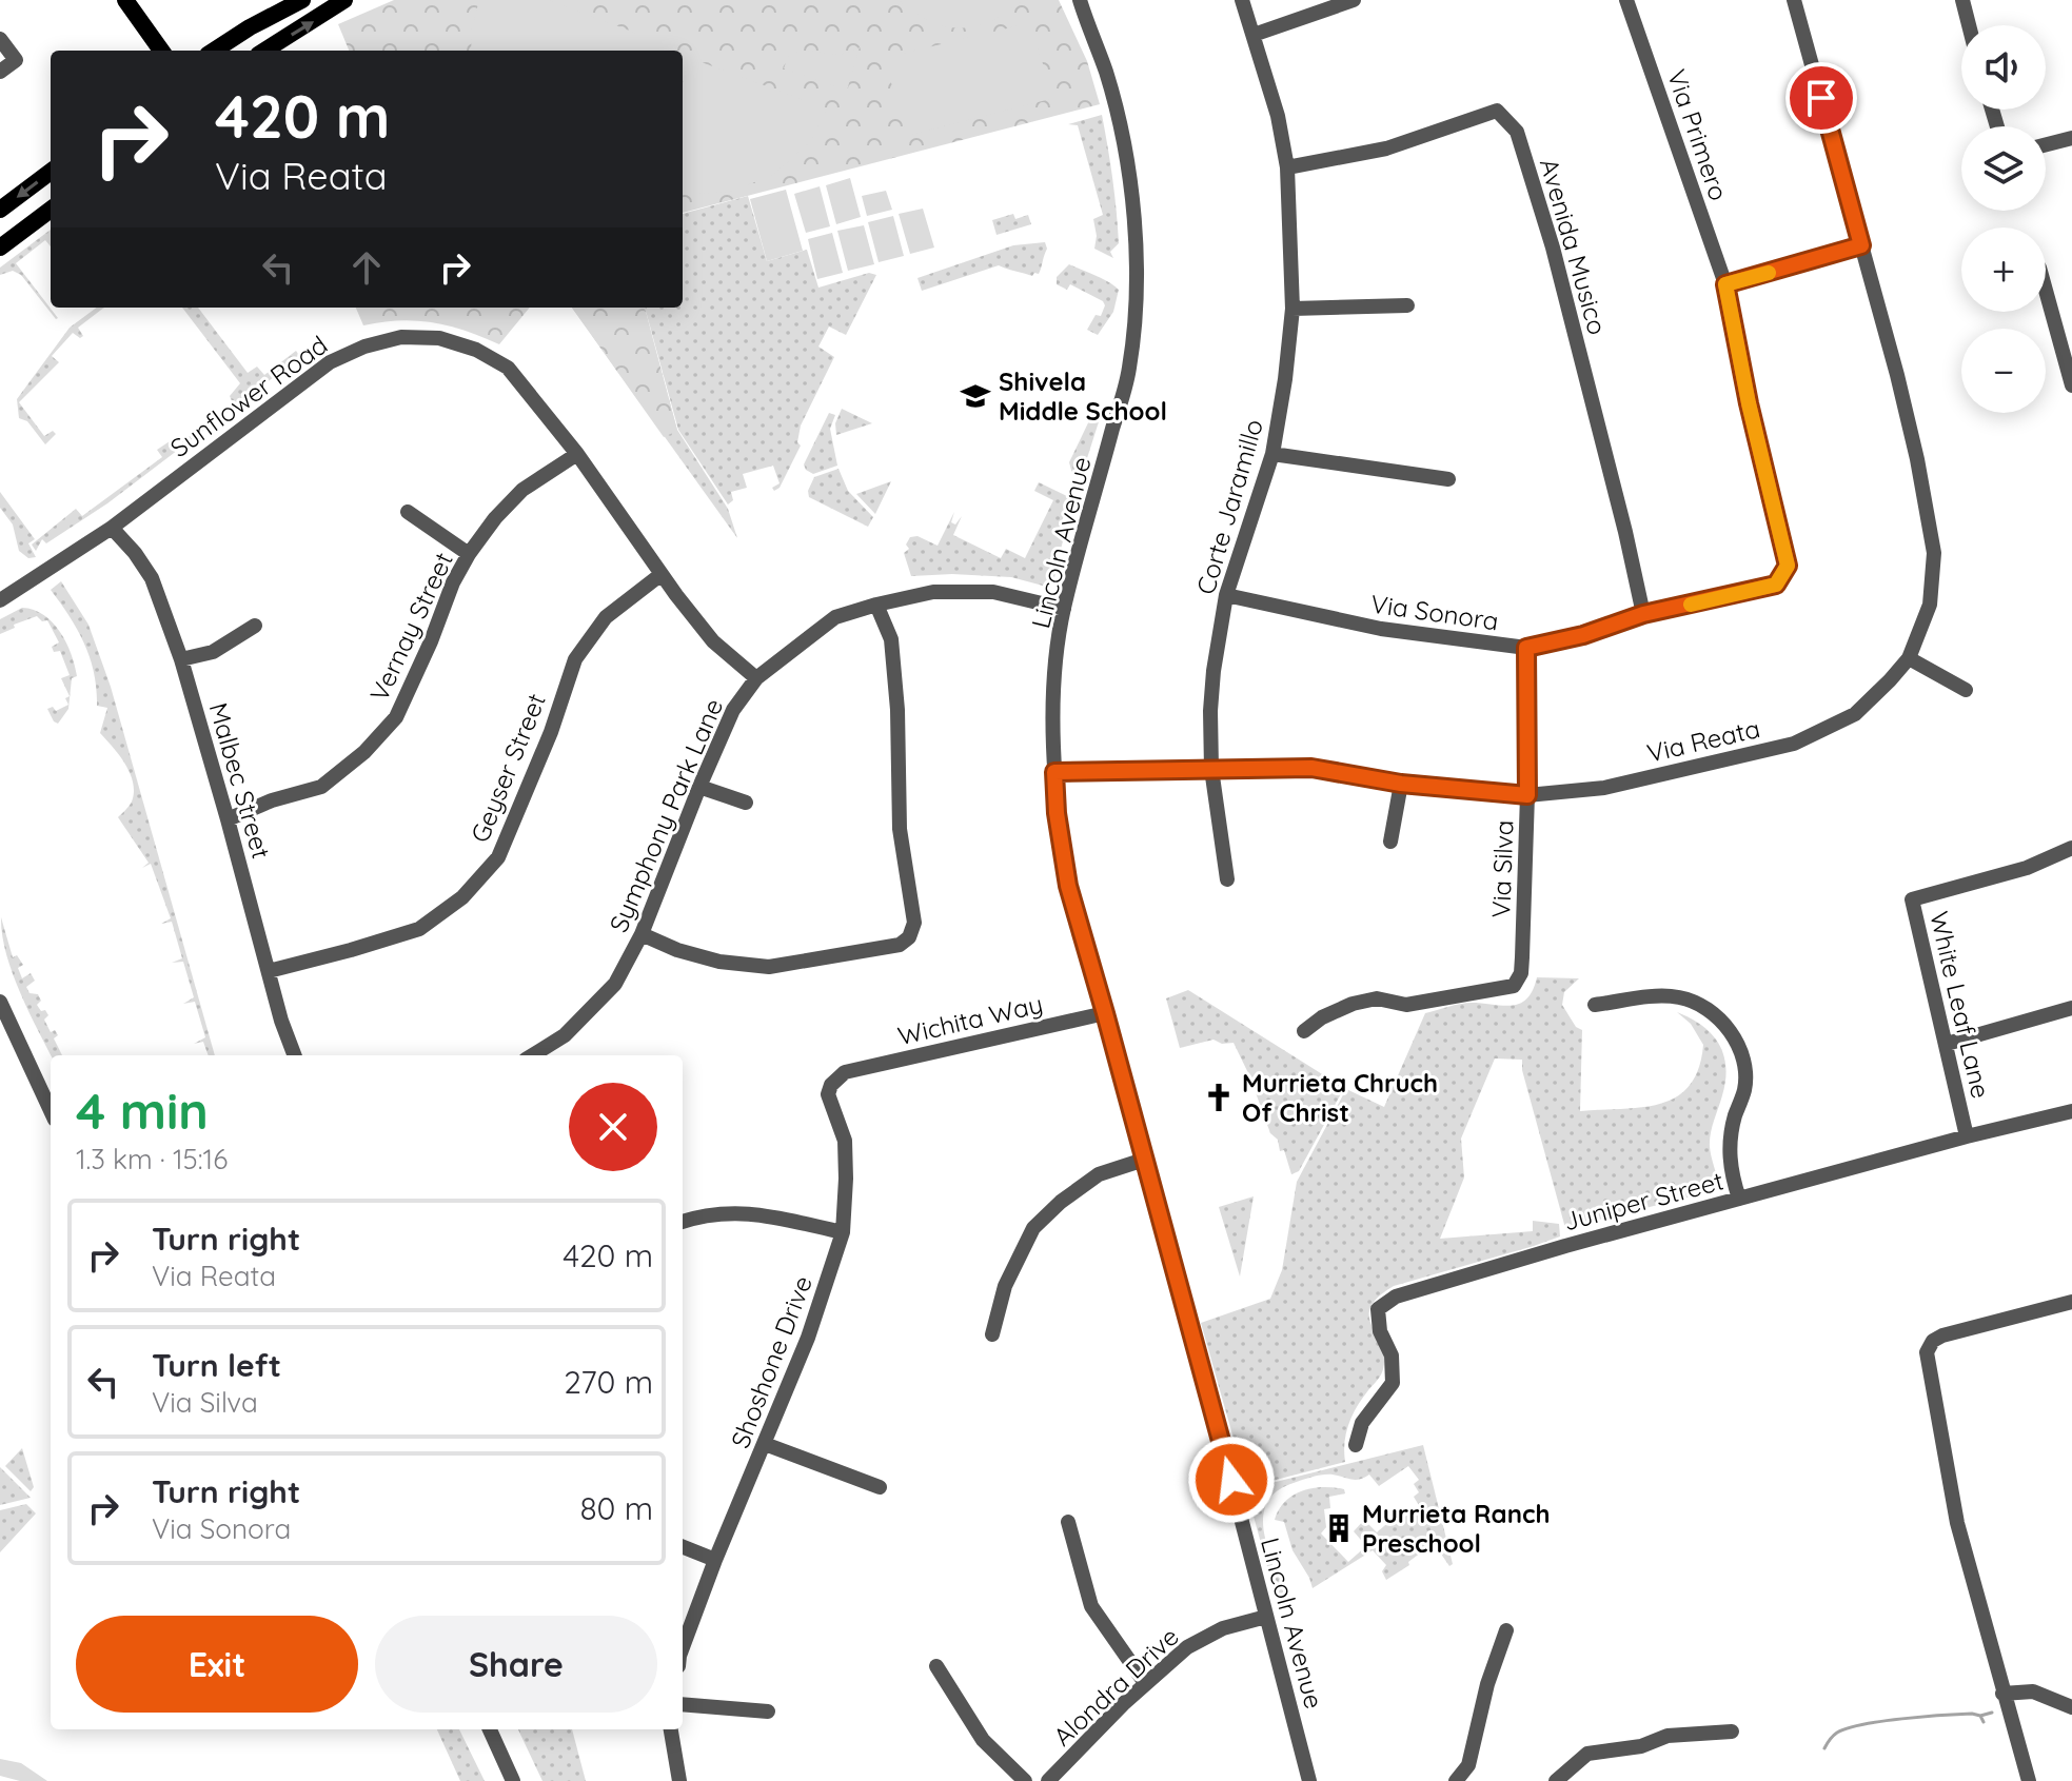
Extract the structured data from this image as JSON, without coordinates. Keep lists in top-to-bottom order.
{
  "streets": {
    "street": [
      "Via Primero",
      "Avenida Musico",
      "Sunflower Road",
      "Corte Jaramillo",
      "Lincoln Avenue",
      "Via Sonora",
      "Vernay Street",
      "Via Reata",
      "Geyser Street",
      "Malbec Street",
      "Symphony Park Lane",
      "Via Silva",
      "White Leaf Lane",
      "Wichita Way",
      "Juniper Street",
      "Shoshone Drive",
      "Alondra Drive"
    ]
  },
  "crossings": [
    ["Via Primero", "Via Sonora"],
    ["Avenida Musico", "Corte Jaramillo"],
    ["Avenida Musico", "Via Sonora"],
    ["Sunflower Road", "Vernay Street"],
    ["Sunflower Road", "Geyser Street"],
    ["Sunflower Road", "Malbec Street"],
    ["Sunflower Road", "Symphony Park Lane"],
    ["Corte Jaramillo", "Via Sonora"],
    ["Corte Jaramillo", "Via Reata"],
    ["Lincoln Avenue", "Via Reata"],
    ["Lincoln Avenue", "Symphony Park Lane"],
    ["Lincoln Avenue", "Wichita Way"],
    ["Lincoln Avenue", "Alondra Drive"],
    ["Via Sonora", "Via Silva"],
    ["Vernay Street", "Malbec Street"],
    ["Via Reata", "Via Silva"],
    ["Geyser Street", "Malbec Street"],
    ["White Leaf Lane", "Juniper Street"],
    ["Wichita Way", "Shoshone Drive"]
  ],
  "places": {
    "school or university": ["Shivela Middle School"],
    "church": ["Murrieta Chruch Of Christ"],
    "building": ["Murrieta Ranch Preschool"]
  },
  "page": {
    "map_buttons": ["+", "−"],
    "turn": ["420 m", "Via Reata"],
    "heading": ["4 min", "1.3 km · 15:16"],
    "list": [
      {
        "name": "Turn right",
        "note": "Via Reata",
        "value": "420 m"
      },
      {
        "name": "Turn left",
        "note": "Via Silva",
        "value": "270 m"
      },
      {
        "name": "Turn right",
        "note": "Via Sonora",
        "value": "80 m"
      }
    ],
    "buttons": ["Exit", "Share"]
  }
}
